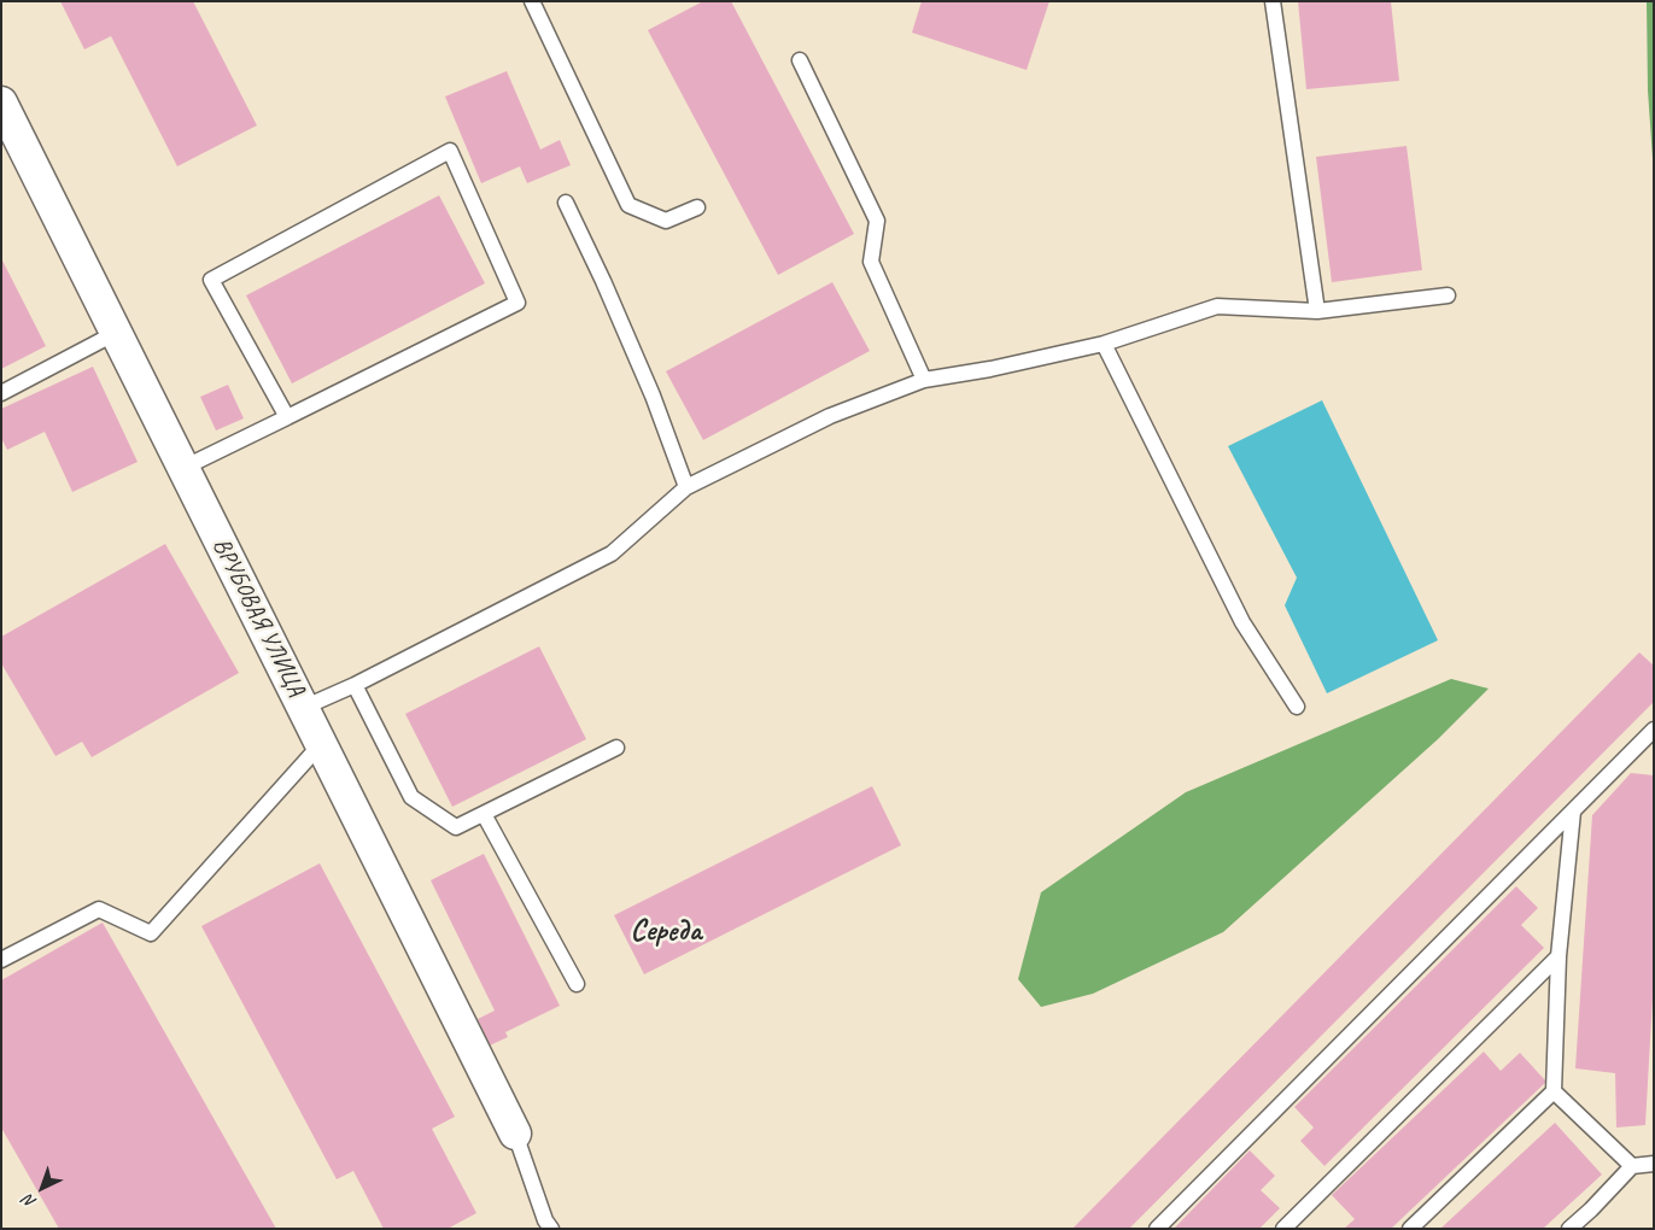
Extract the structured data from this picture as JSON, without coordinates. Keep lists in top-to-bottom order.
{
  "streets": {
    "street": ["ВРУБОВАЯ УЛИЦА"]
  },
  "districts": ["Середа"],
  "north": "bottom left"
}
